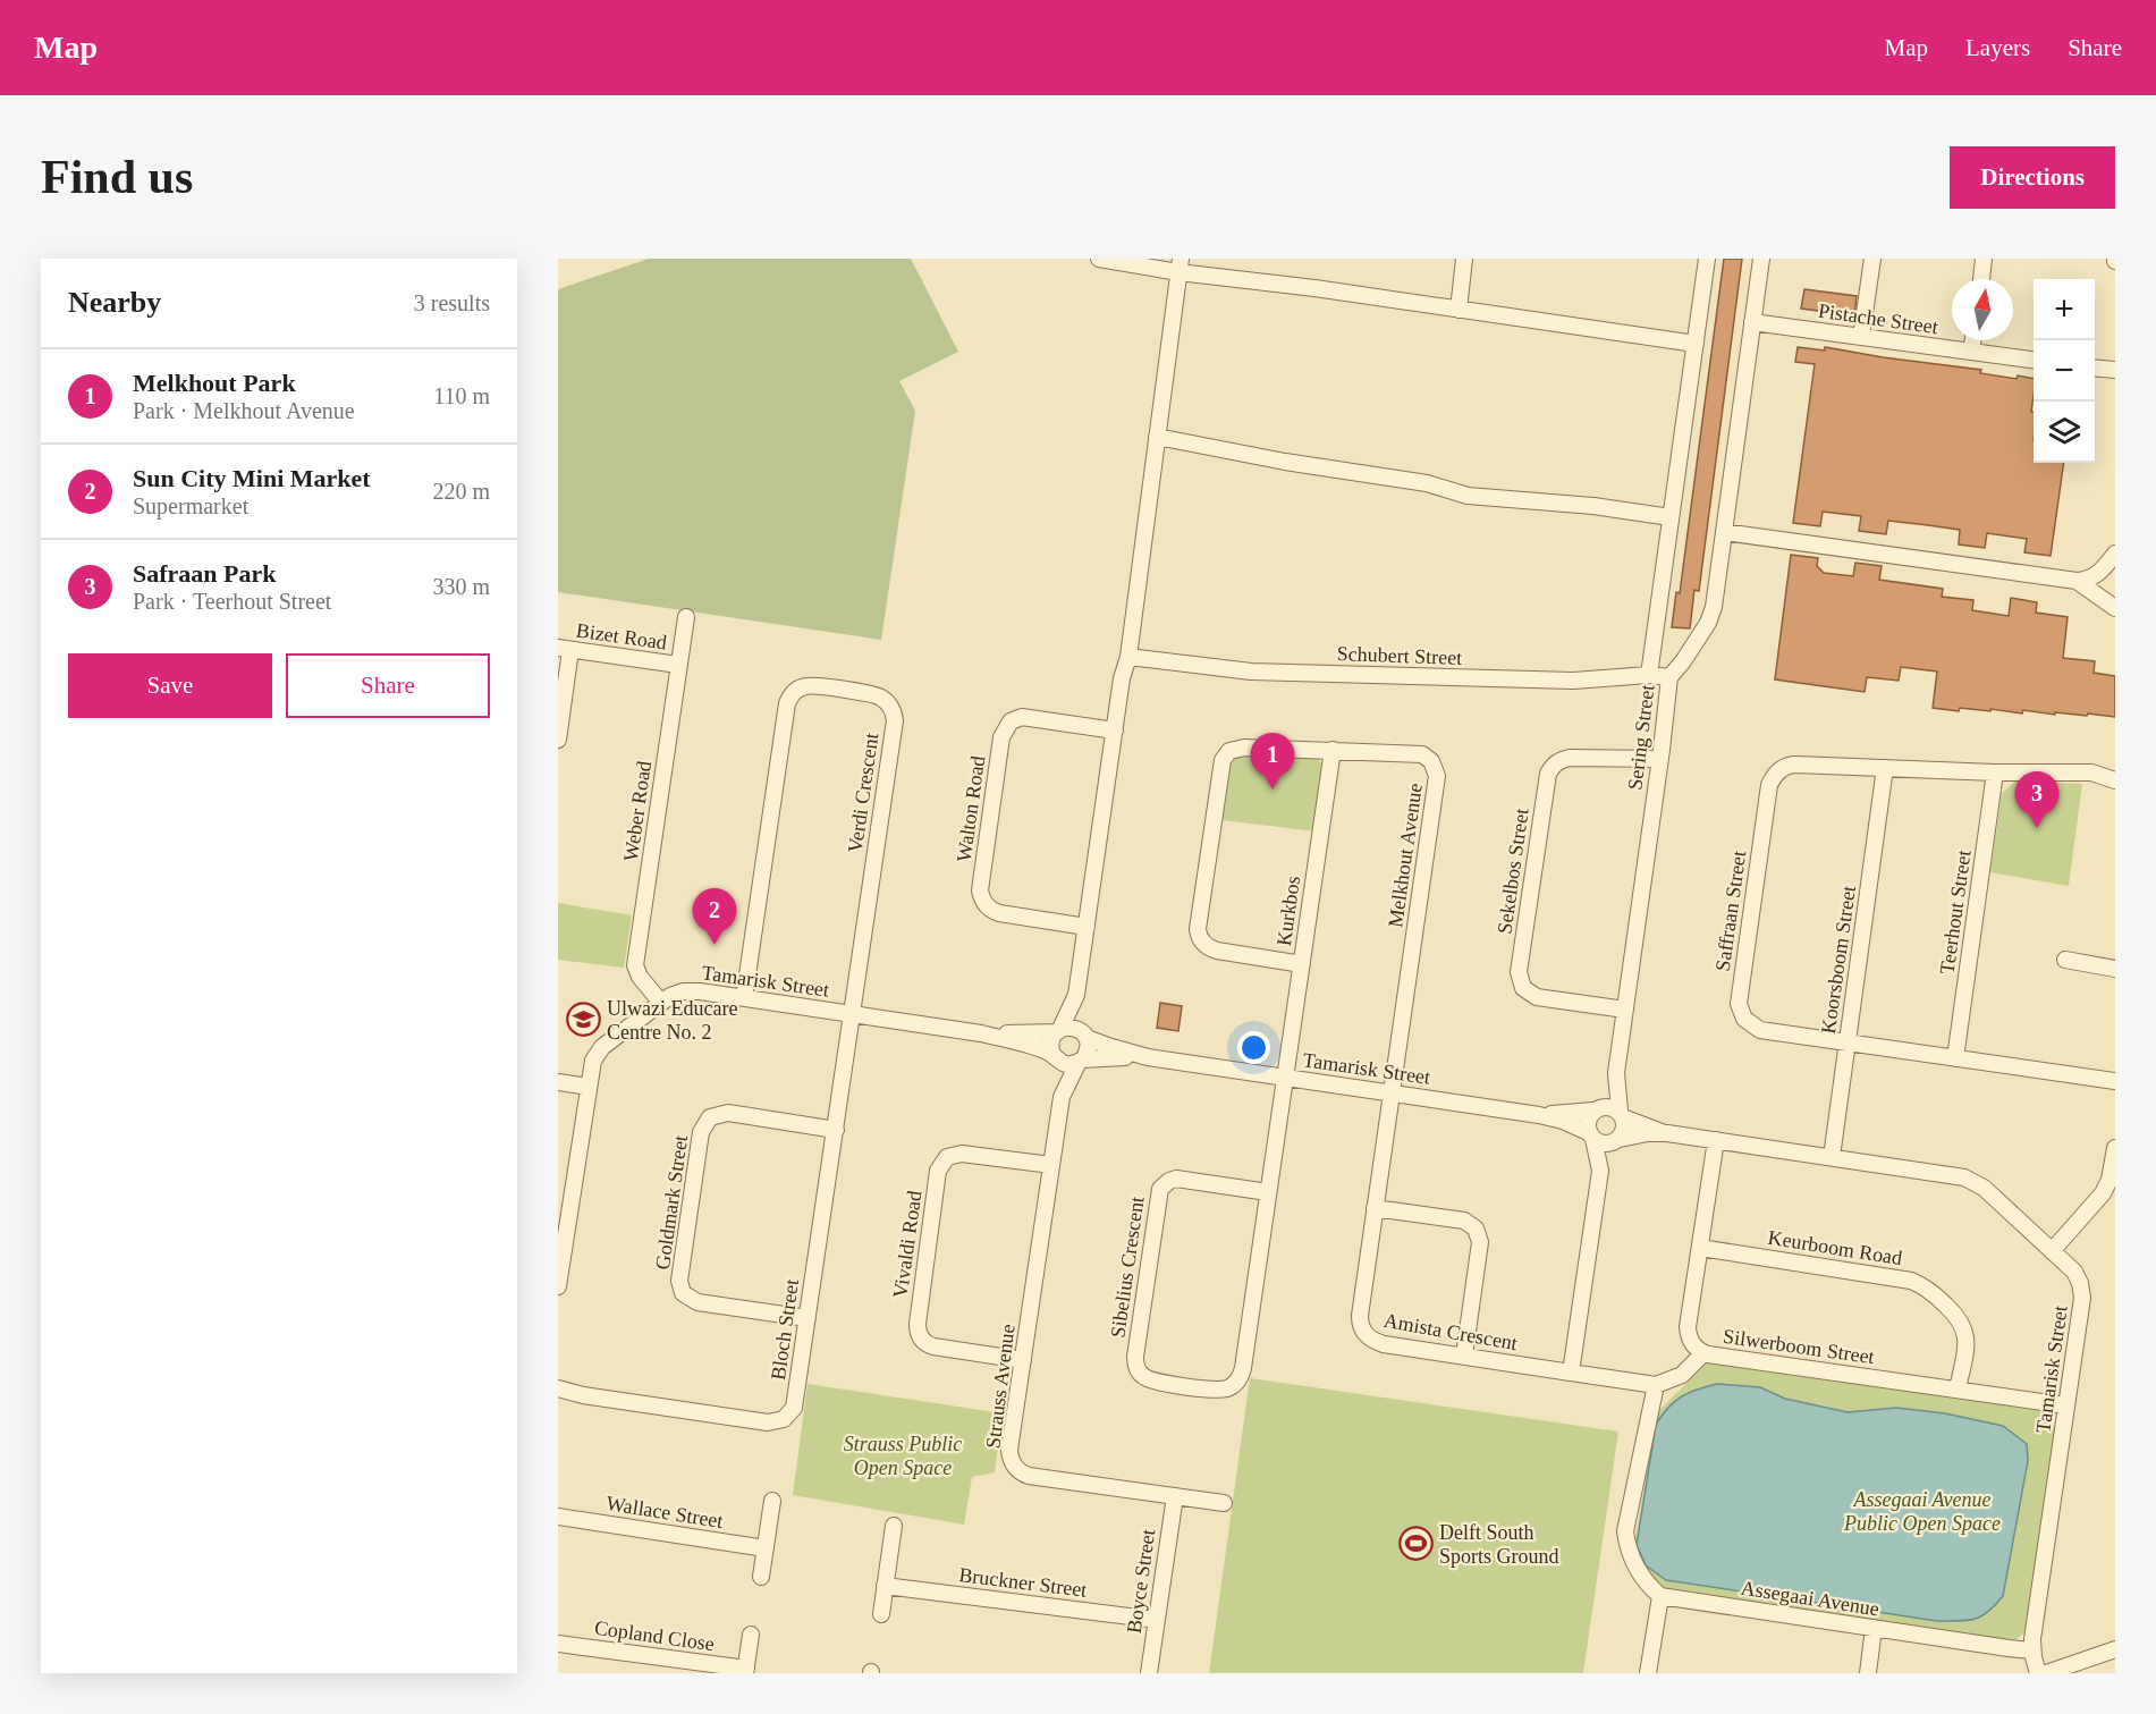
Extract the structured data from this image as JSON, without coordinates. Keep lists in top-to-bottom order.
{
  "streets": {
    "street": [
      "Pistache Street",
      "Bizet Road",
      "Schubert Street",
      "Sering Street",
      "Verdi Crescent",
      "Walton Road",
      "Weber Road",
      "Melkhout Avenue",
      "Sekelbos Street",
      "Kurkbos",
      "Saffraan Street",
      "Teerhout Street",
      "Koorsboom Street",
      "Tamarisk Street",
      "Goldmark Street",
      "Vivaldi Road",
      "Keurboom Road",
      "Sibelius Crescent",
      "Bloch Street",
      "Amista Crescent",
      "Silwerboom Street",
      "Strauss Avenue",
      "Wallace Street",
      "Boyce Street",
      "Bruckner Street",
      "Assegaai Avenue",
      "Copland Close"
    ]
  },
  "crossings": [
    ["Pistache Street", "Sering Street"],
    ["Bizet Road", "Weber Road"],
    ["Schubert Street", "Sering Street"],
    ["Sering Street", "Sekelbos Street"],
    ["Sering Street", "Tamarisk Street"],
    ["Verdi Crescent", "Tamarisk Street"],
    ["Verdi Crescent", "Bloch Street"],
    ["Weber Road", "Tamarisk Street"],
    ["Melkhout Avenue", "Kurkbos"],
    ["Melkhout Avenue", "Tamarisk Street"],
    ["Melkhout Avenue", "Amista Crescent"],
    ["Kurkbos", "Tamarisk Street"],
    ["Kurkbos", "Sibelius Crescent"],
    ["Saffraan Street", "Teerhout Street"],
    ["Saffraan Street", "Koorsboom Street"],
    ["Koorsboom Street", "Tamarisk Street"],
    ["Tamarisk Street", "Sibelius Crescent"],
    ["Tamarisk Street", "Bloch Street"],
    ["Tamarisk Street", "Amista Crescent"],
    ["Tamarisk Street", "Silwerboom Street"],
    ["Tamarisk Street", "Strauss Avenue"],
    ["Tamarisk Street", "Assegaai Avenue"],
    ["Goldmark Street", "Bloch Street"],
    ["Vivaldi Road", "Strauss Avenue"],
    ["Keurboom Road", "Silwerboom Street"],
    ["Strauss Avenue", "Boyce Street"],
    ["Boyce Street", "Bruckner Street"]
  ],
  "parks": ["Strauss Public Open Space", "Assegaai Avenue Public Open Space"],
  "places": {
    "school or university": ["Ulwazi Educare Centre No. 2"],
    "sports": ["Delft South Sports Ground"]
  },
  "north": "top",
  "page": {
    "header": "Map",
    "nav": ["Map", "Layers", "Share"],
    "buttons": [
      "Directions",
      ["Save", "Share"]
    ],
    "title": "Find us",
    "heading": ["Nearby", "3 results"],
    "map_buttons": ["+", "−"],
    "list": [
      {
        "mark": "1",
        "name": "Melkhout Park",
        "note": "Park · Melkhout Avenue",
        "value": "110 m"
      },
      {
        "mark": "2",
        "name": "Sun City Mini Market",
        "note": "Supermarket",
        "value": "220 m"
      },
      {
        "mark": "3",
        "name": "Safraan Park",
        "note": "Park · Teerhout Street",
        "value": "330 m"
      }
    ],
    "pins": ["1", "3", "2"]
  }
}
